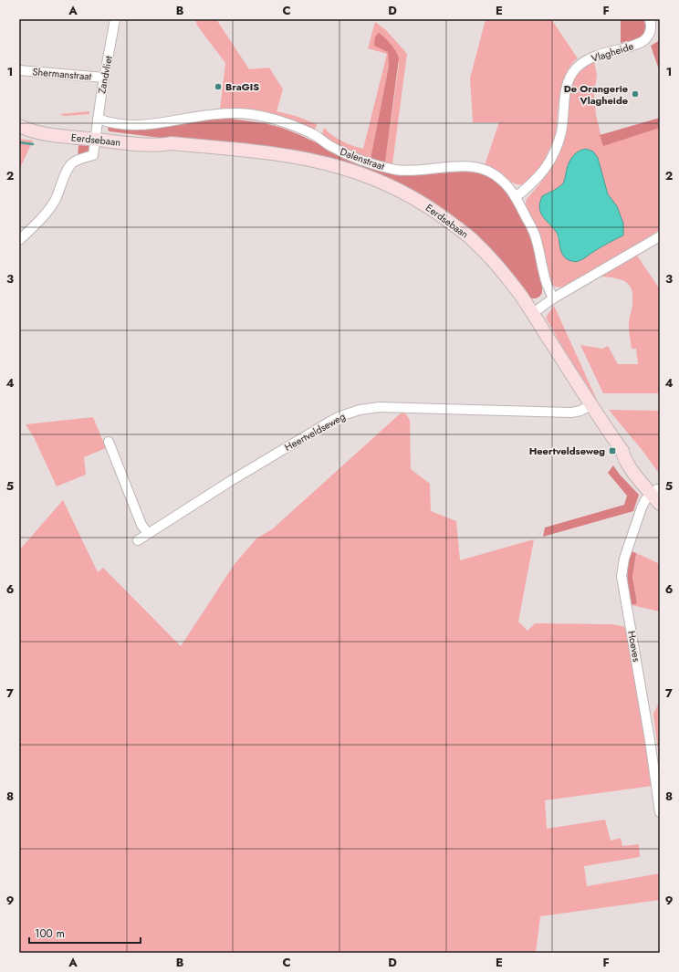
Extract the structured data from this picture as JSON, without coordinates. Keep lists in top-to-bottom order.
{
  "streets": {
    "main road": ["Eerdsebaan"],
    "street": [
      "Vlagheide",
      "Shermanstraat",
      "Zandvliet",
      "Dalenstraat",
      "Heertveldseweg",
      "Hoeves"
    ]
  },
  "crossings": [
    ["Vlagheide", "Dalenstraat"],
    ["Shermanstraat", "Zandvliet"],
    ["Zandvliet", "Eerdsebaan"],
    ["Zandvliet", "Dalenstraat"],
    ["Eerdsebaan", "Heertveldseweg"],
    ["Eerdsebaan", "Hoeves"]
  ],
  "places": {
    "other": ["BraGIS", "De Orangerie Vlagheide"],
    "transit": ["Heertveldseweg"]
  },
  "scale_bar": "100 m",
  "grid": {
    "columns": [
      "A",
      "B",
      "C",
      "D",
      "E",
      "F"
    ],
    "rows": [
      "1",
      "2",
      "3",
      "4",
      "5",
      "6",
      "7",
      "8",
      "9"
    ]
  }
}
